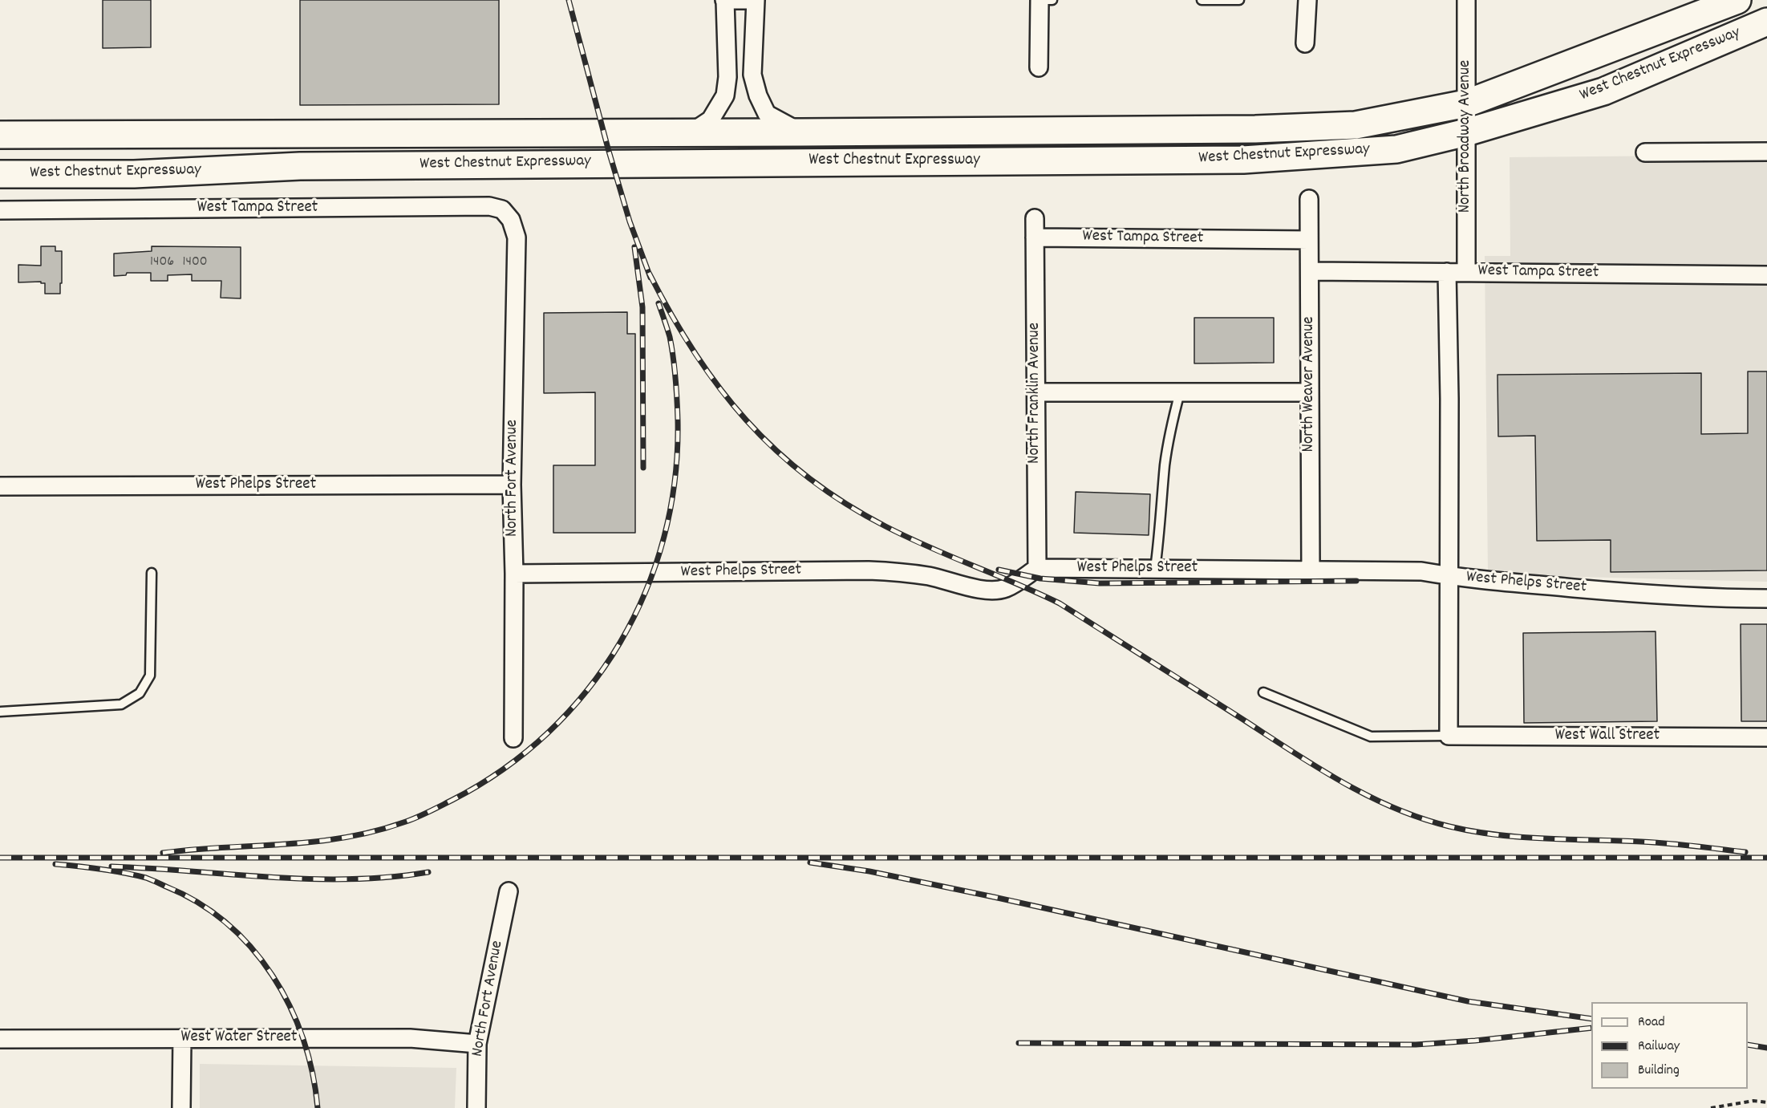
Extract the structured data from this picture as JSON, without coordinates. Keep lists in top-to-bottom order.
{
  "streets": {
    "main road": ["West Chestnut Expressway"],
    "street": [
      "North Broadway Avenue",
      "West Tampa Street",
      "North Weaver Avenue",
      "North Franklin Avenue",
      "North Fort Avenue",
      "West Phelps Street",
      "West Wall Street",
      "West Water Street"
    ]
  },
  "crossings": [
    ["West Chestnut Expressway", "North Broadway Avenue"],
    ["North Broadway Avenue", "West Tampa Street"],
    ["West Tampa Street", "North Weaver Avenue"],
    ["West Tampa Street", "North Franklin Avenue"],
    ["West Tampa Street", "North Fort Avenue"],
    ["North Weaver Avenue", "West Phelps Street"],
    ["North Franklin Avenue", "West Phelps Street"],
    ["North Fort Avenue", "West Phelps Street"],
    ["North Fort Avenue", "West Water Street"]
  ],
  "house_numbers": ["1406", "1400"],
  "legend": ["Road", "Railway", "Building"]
}
